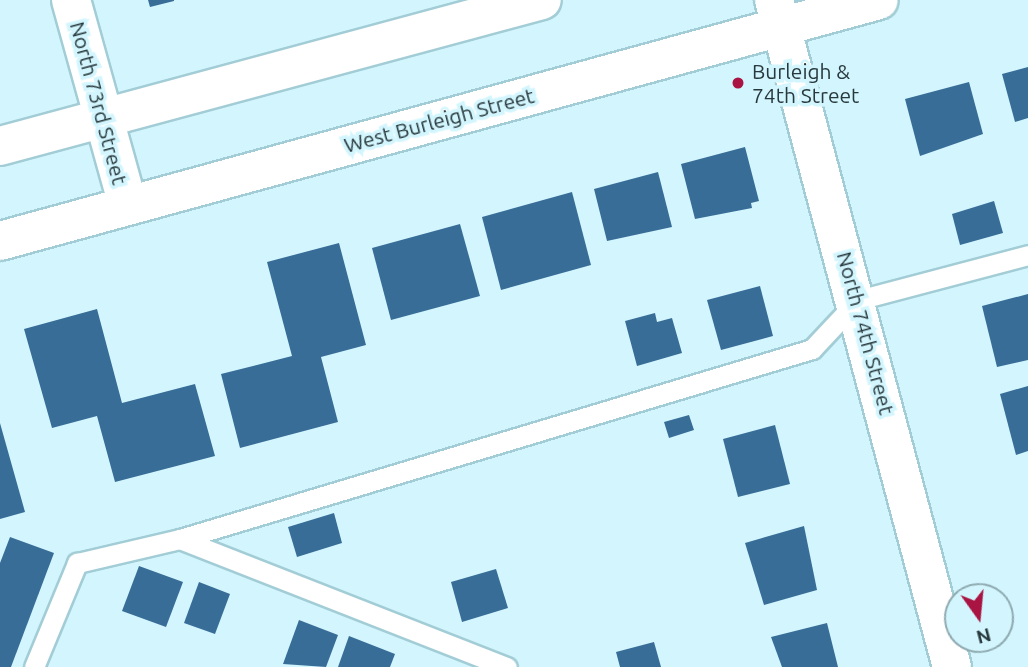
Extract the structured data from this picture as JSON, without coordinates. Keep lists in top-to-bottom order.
{
  "streets": {
    "main road": ["North 73rd Street", "West Burleigh Street", "North 74th Street"]
  },
  "crossings": [
    ["North 73rd Street", "West Burleigh Street"],
    ["West Burleigh Street", "North 74th Street"]
  ],
  "places": ["Burleigh & 74th Street"],
  "north": "bottom"
}
